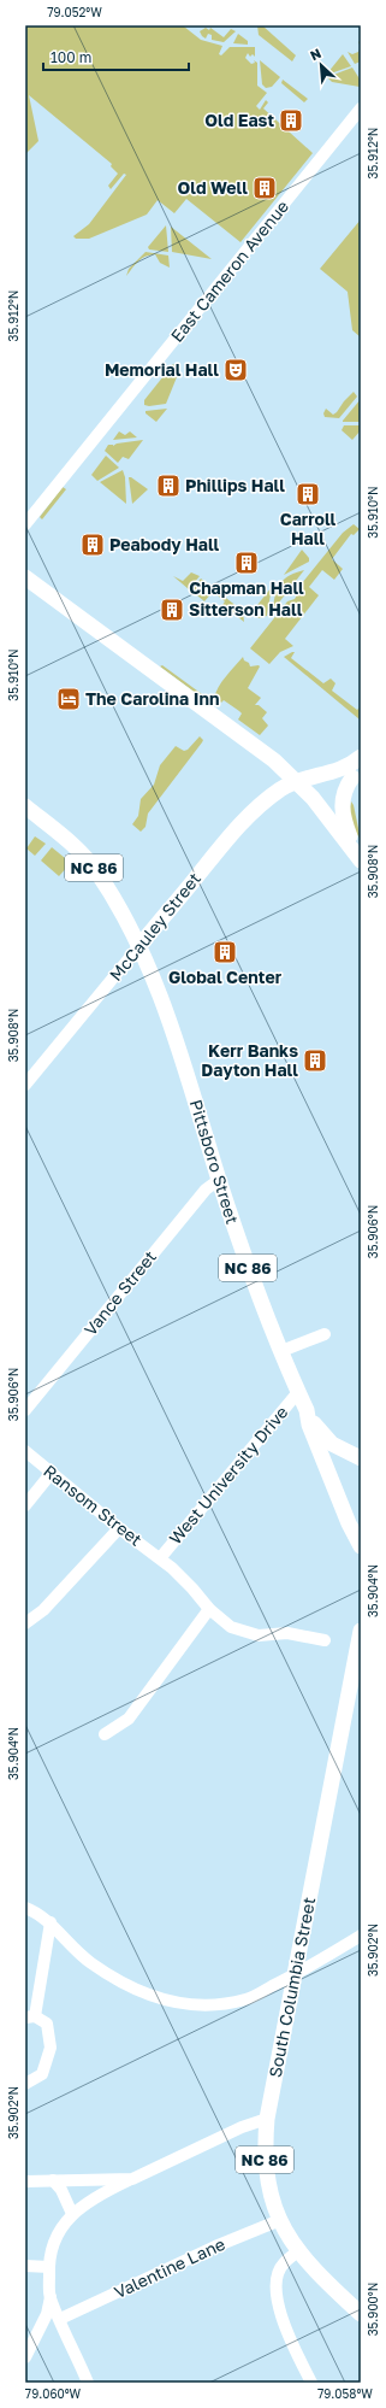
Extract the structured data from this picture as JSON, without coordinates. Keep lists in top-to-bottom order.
{
  "streets": {
    "main road": [
      "NC 86",
      "McCauley Street",
      "Pittsboro Street",
      "South Columbia Street"
    ],
    "street": [
      "East Cameron Avenue",
      "Vance Street",
      "West University Drive",
      "Ransom Street",
      "Valentine Lane"
    ]
  },
  "crossings": [
    ["McCauley Street", "Pittsboro Street"],
    ["Pittsboro Street", "Vance Street"],
    ["Pittsboro Street", "West University Drive"],
    ["West University Drive", "Ransom Street"],
    ["South Columbia Street", "Valentine Lane"]
  ],
  "places": {
    "building": [
      "Old East",
      "Old Well",
      "Phillips Hall",
      "Carroll Hall",
      "Peabody Hall",
      "Chapman Hall",
      "Sitterson Hall",
      "Global Center",
      "Kerr Banks Dayton Hall"
    ],
    "theatre": ["Memorial Hall"],
    "hotel": ["The Carolina Inn"]
  },
  "scale_bar": "100 m",
  "north": "top left",
  "coordinates": [
    "79.052°W",
    "35.912°N",
    "35.910°N",
    "35.908°N",
    "35.906°N",
    "35.904°N",
    "35.902°N",
    "35.900°N",
    "79.060°W",
    "79.058°W"
  ]
}
